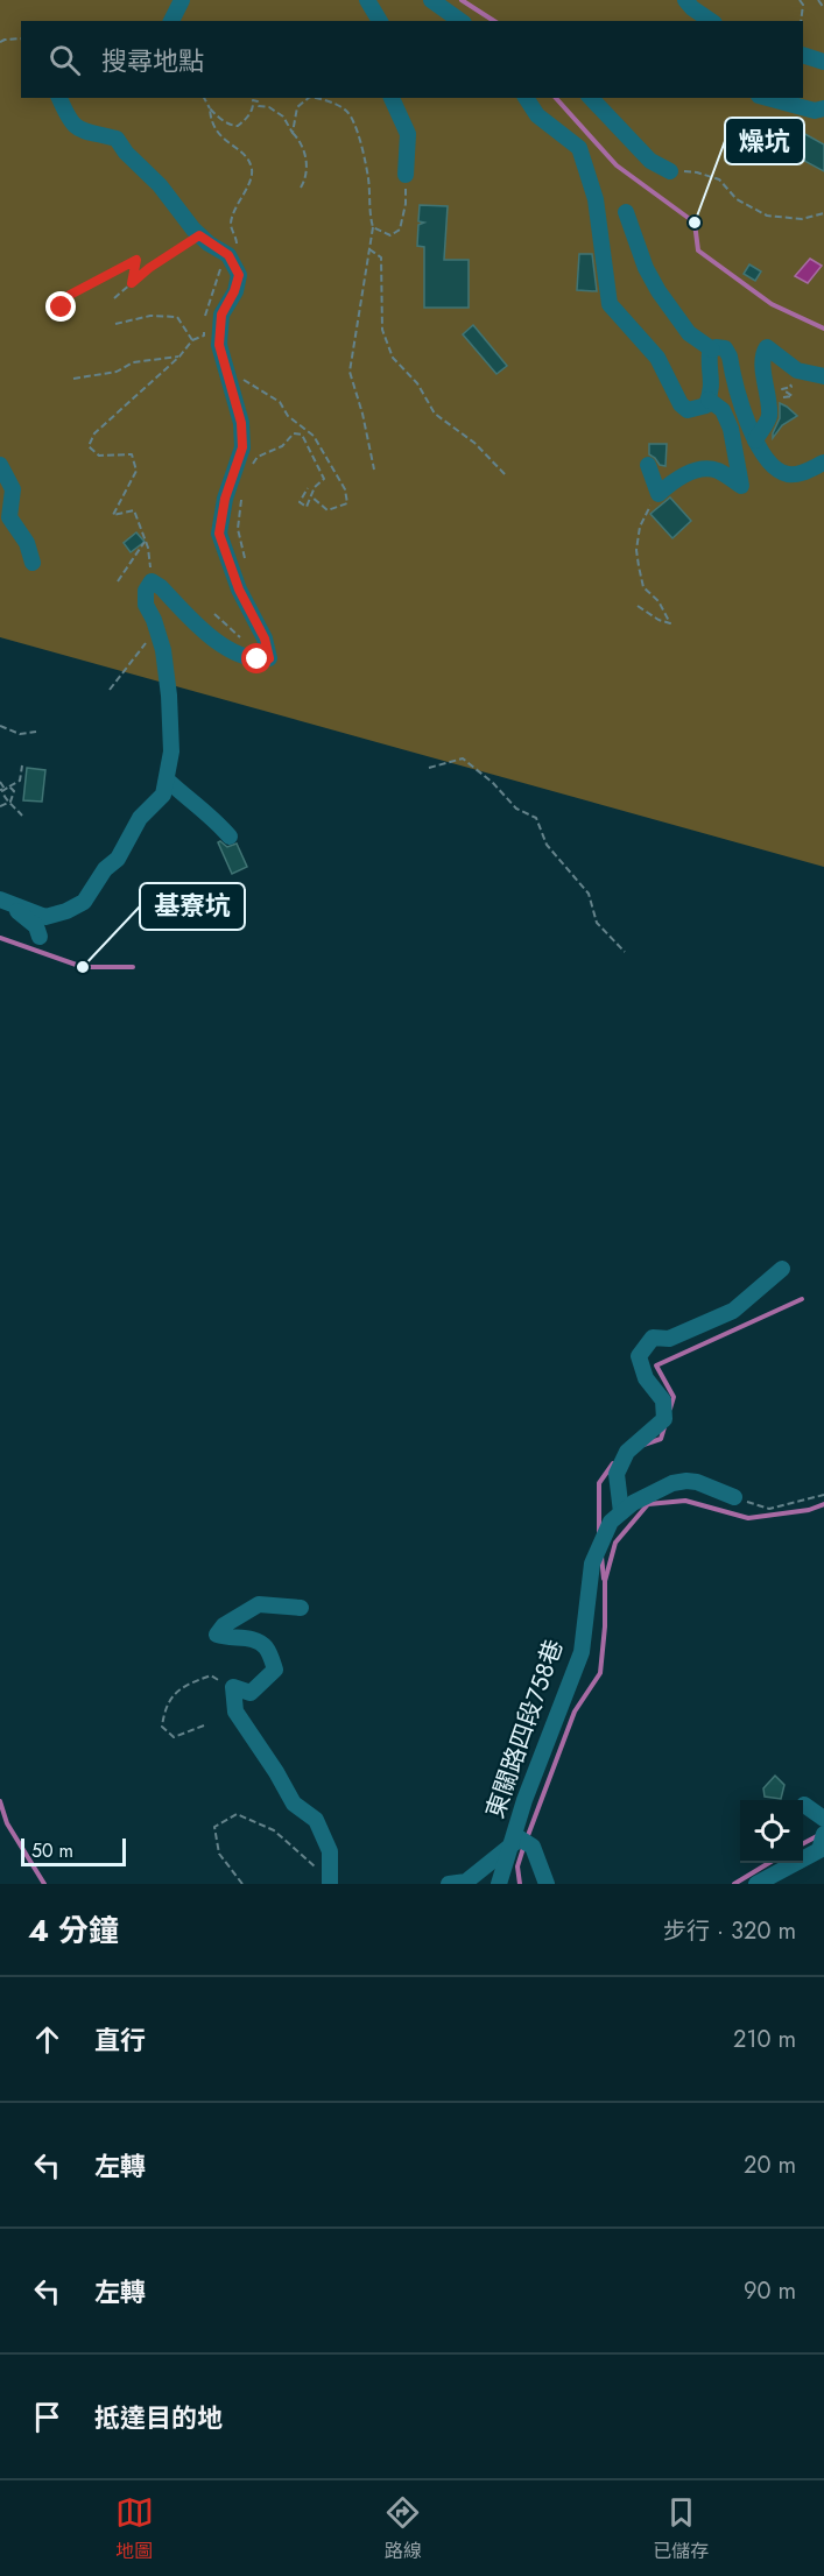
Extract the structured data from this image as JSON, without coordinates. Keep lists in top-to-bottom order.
{
  "streets": {
    "street": ["東關路四段758巷"]
  },
  "places": ["燥坑", "基寮坑"],
  "scale_bar": "50 m",
  "page": {
    "search": "搜尋地點",
    "scale": "50 m",
    "heading": ["4 分鐘", "步行 · 320 m"],
    "list": [
      ["直行", "210 m"],
      ["左轉", "20 m"],
      ["左轉", "90 m"],
      "抵達目的地"
    ],
    "nav": ["地圖", "路線", "已儲存"]
  }
}
